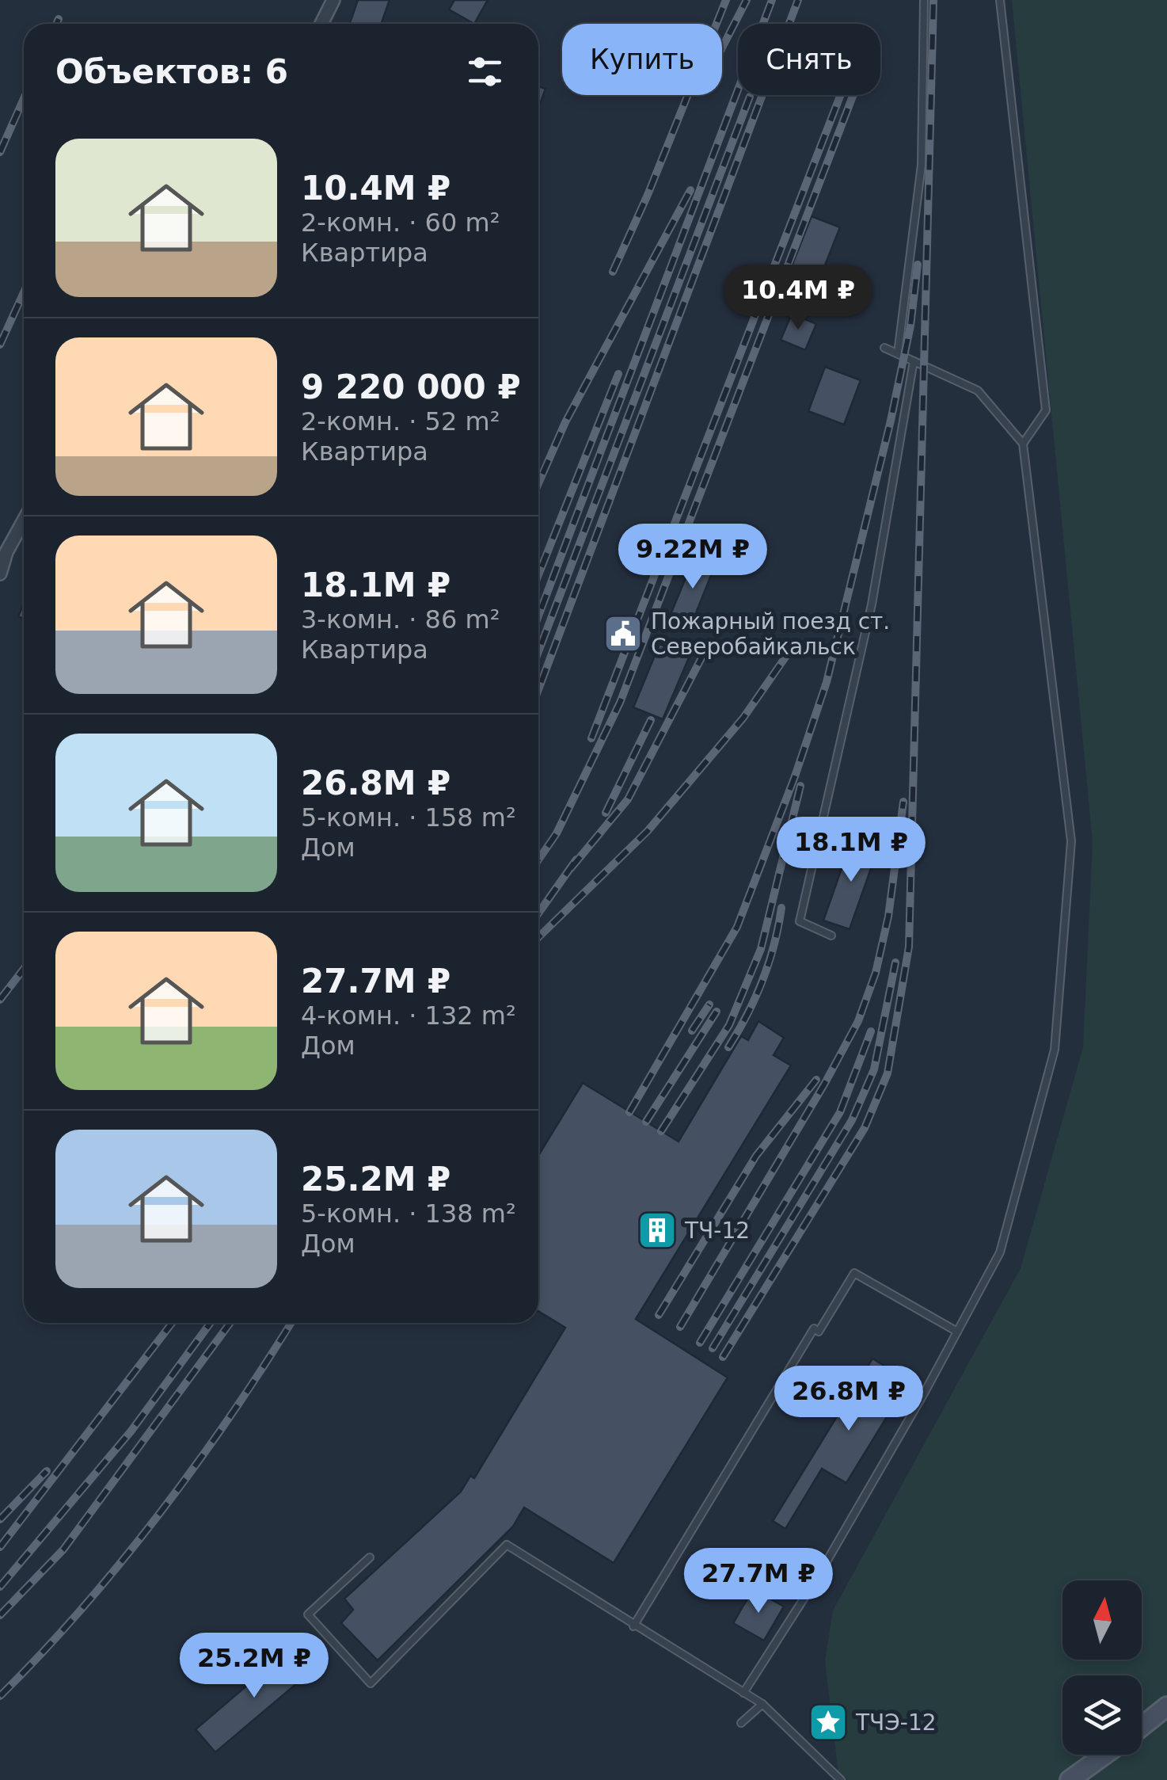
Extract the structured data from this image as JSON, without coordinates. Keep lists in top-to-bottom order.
{
  "places": {
    "public building": ["Пожарный поезд ст. Северобайкальск"],
    "building": ["ТЧ-12"],
    "place": ["ТЧЭ-12"]
  },
  "north": "top",
  "page": {
    "chip": ["Купить", "Снять"],
    "heading": "Объектов: 6",
    "list": [
      {
        "name": "10.4M ₽",
        "note": "2-комн. · 60 m² · Квартира"
      },
      {
        "name": "9 220 000 ₽",
        "note": "2-комн. · 52 m² · Квартира"
      },
      {
        "name": "18.1M ₽",
        "note": "3-комн. · 86 m² · Квартира"
      },
      {
        "name": "26.8M ₽",
        "note": "5-комн. · 158 m² · Дом"
      },
      {
        "name": "27.7M ₽",
        "note": "4-комн. · 132 m² · Дом"
      },
      {
        "name": "25.2M ₽",
        "note": "5-комн. · 138 m² · Дом"
      }
    ],
    "price": [
      "10.4M ₽",
      "9.22M ₽",
      "18.1M ₽",
      "26.8M ₽",
      "27.7M ₽",
      "25.2M ₽"
    ]
  }
}
